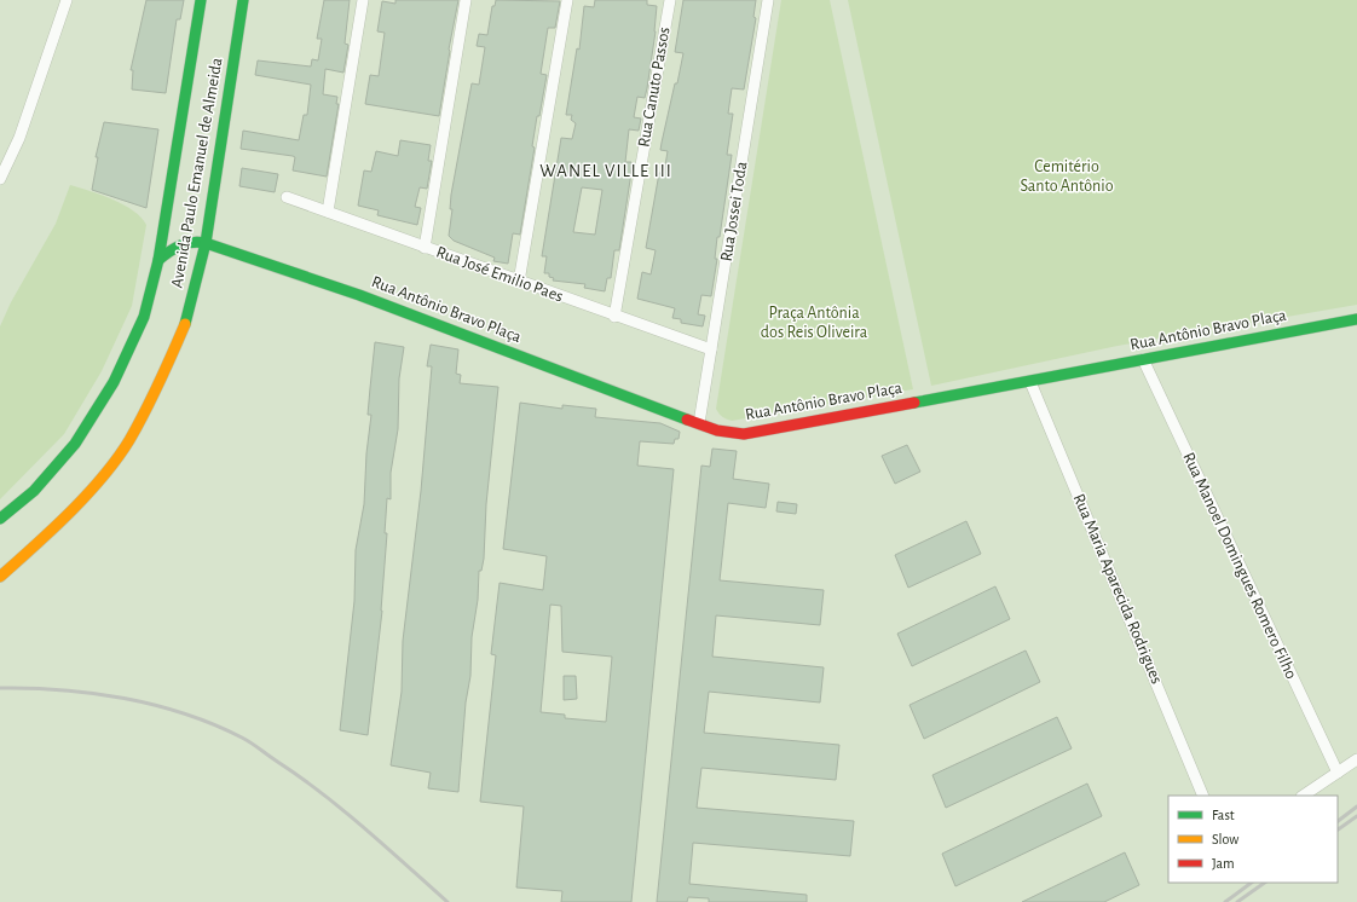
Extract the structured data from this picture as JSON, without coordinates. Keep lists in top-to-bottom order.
{
  "streets": {
    "main road": ["Avenida Paulo Emanuel de Almeida", "Rua Antônio Bravo Plaça"],
    "street": [
      "Rua Canuto Passos",
      "Rua Jossei Toda",
      "Rua José Emilio Paes",
      "Rua Manoel Domingues Romero Filho",
      "Rua Maria Aparecida Rodrigues"
    ]
  },
  "crossings": [
    ["Rua Canuto Passos", "Rua José Emilio Paes"],
    ["Avenida Paulo Emanuel de Almeida", "Rua Antônio Bravo Plaça"],
    ["Rua Jossei Toda", "Rua José Emilio Paes"],
    ["Rua Jossei Toda", "Rua Antônio Bravo Plaça"],
    ["Rua Antônio Bravo Plaça", "Rua Manoel Domingues Romero Filho"],
    ["Rua Antônio Bravo Plaça", "Rua Maria Aparecida Rodrigues"]
  ],
  "districts": ["WANEL VILLE III"],
  "parks": ["Cemitério Santo Antônio", "Praça Antônia dos Reis Oliveira"],
  "legend": ["Fast", "Slow", "Jam"]
}
